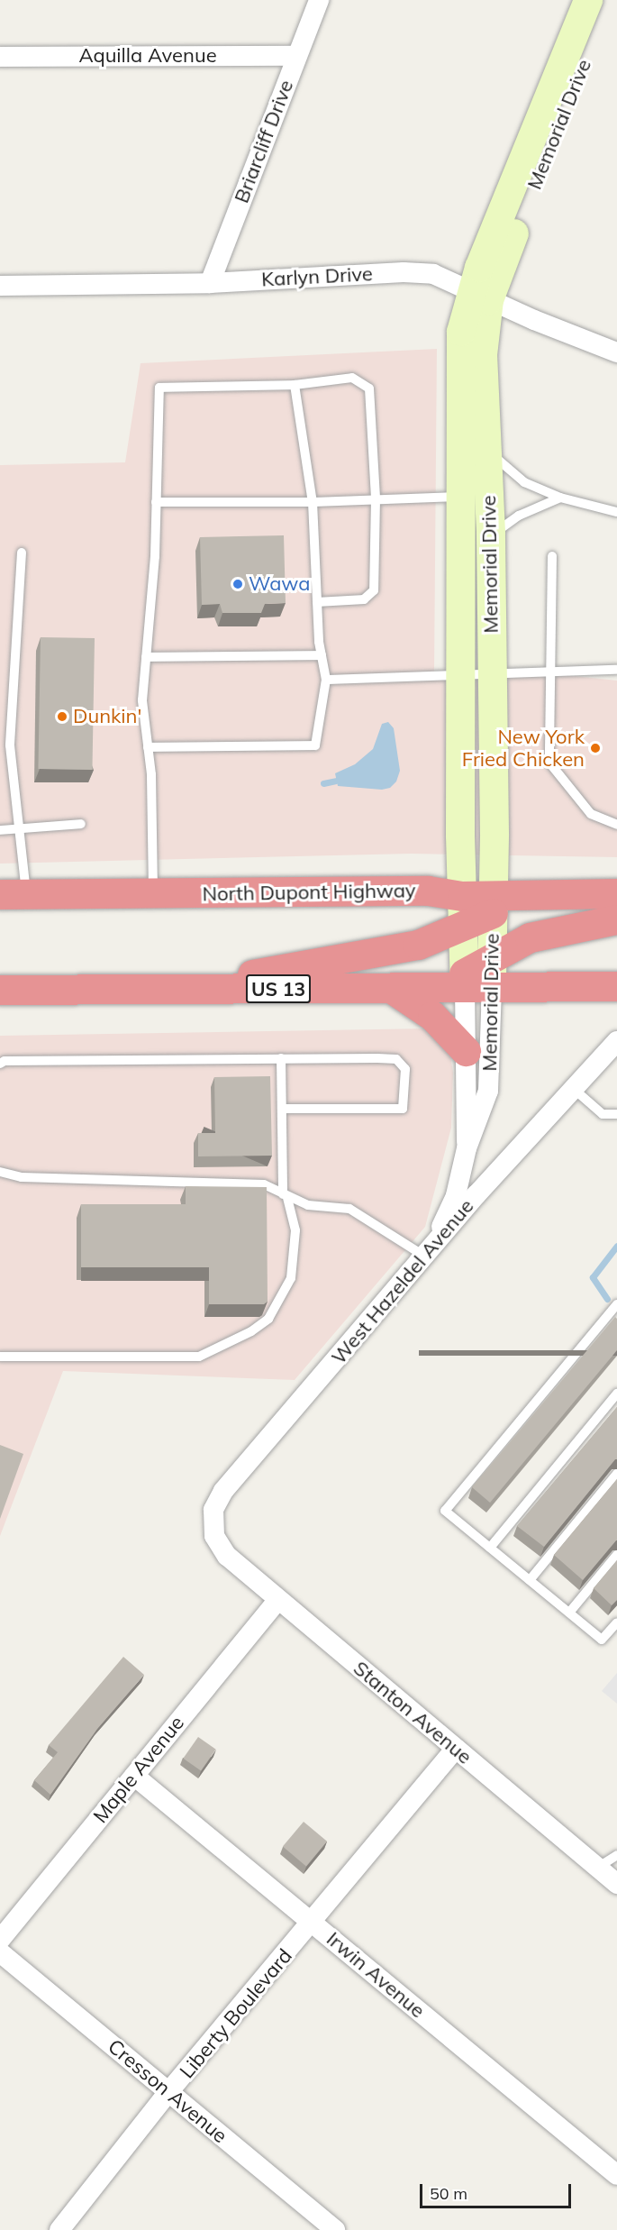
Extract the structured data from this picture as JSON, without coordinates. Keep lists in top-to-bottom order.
{
  "streets": {
    "highway": ["North Dupont Highway", "US 13"],
    "street": [
      "Aquilla Avenue",
      "Memorial Drive",
      "Briarcliff Drive",
      "Karlyn Drive",
      "West Hazeldel Avenue",
      "Stanton Avenue",
      "Maple Avenue",
      "Irwin Avenue",
      "Liberty Boulevard",
      "Cresson Avenue"
    ]
  },
  "crossings": [
    ["Aquilla Avenue", "Briarcliff Drive"],
    ["Memorial Drive", "Karlyn Drive"],
    ["Memorial Drive", "North Dupont Highway"],
    ["Memorial Drive", "US 13"],
    ["Memorial Drive", "West Hazeldel Avenue"],
    ["Briarcliff Drive", "Karlyn Drive"],
    ["West Hazeldel Avenue", "Stanton Avenue"],
    ["Stanton Avenue", "Maple Avenue"],
    ["Stanton Avenue", "Liberty Boulevard"],
    ["Maple Avenue", "Irwin Avenue"],
    ["Irwin Avenue", "Liberty Boulevard"],
    ["Liberty Boulevard", "Cresson Avenue"]
  ],
  "places": ["Wawa", "Dunkin'", "New York Fried Chicken"],
  "scale_bar": "50 m"
}
